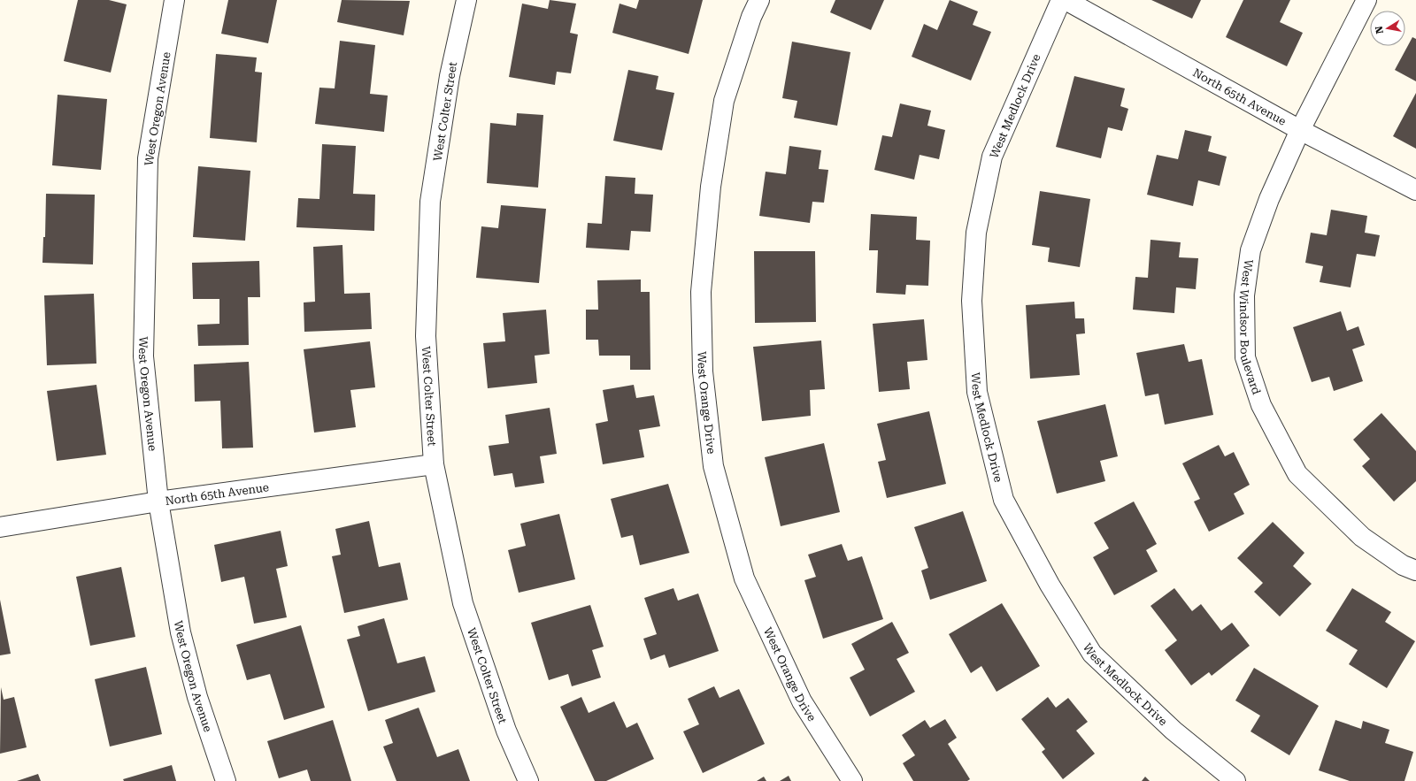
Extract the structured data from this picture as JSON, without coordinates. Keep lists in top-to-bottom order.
{
  "streets": {
    "street": [
      "North 65th Avenue",
      "West Medlock Drive",
      "West Oregon Avenue",
      "West Colter Street",
      "West Windsor Boulevard",
      "West Orange Drive"
    ]
  },
  "crossings": [
    ["North 65th Avenue", "West Oregon Avenue"],
    ["North 65th Avenue", "West Colter Street"],
    ["North 65th Avenue", "West Windsor Boulevard"]
  ],
  "north": "left"
}
